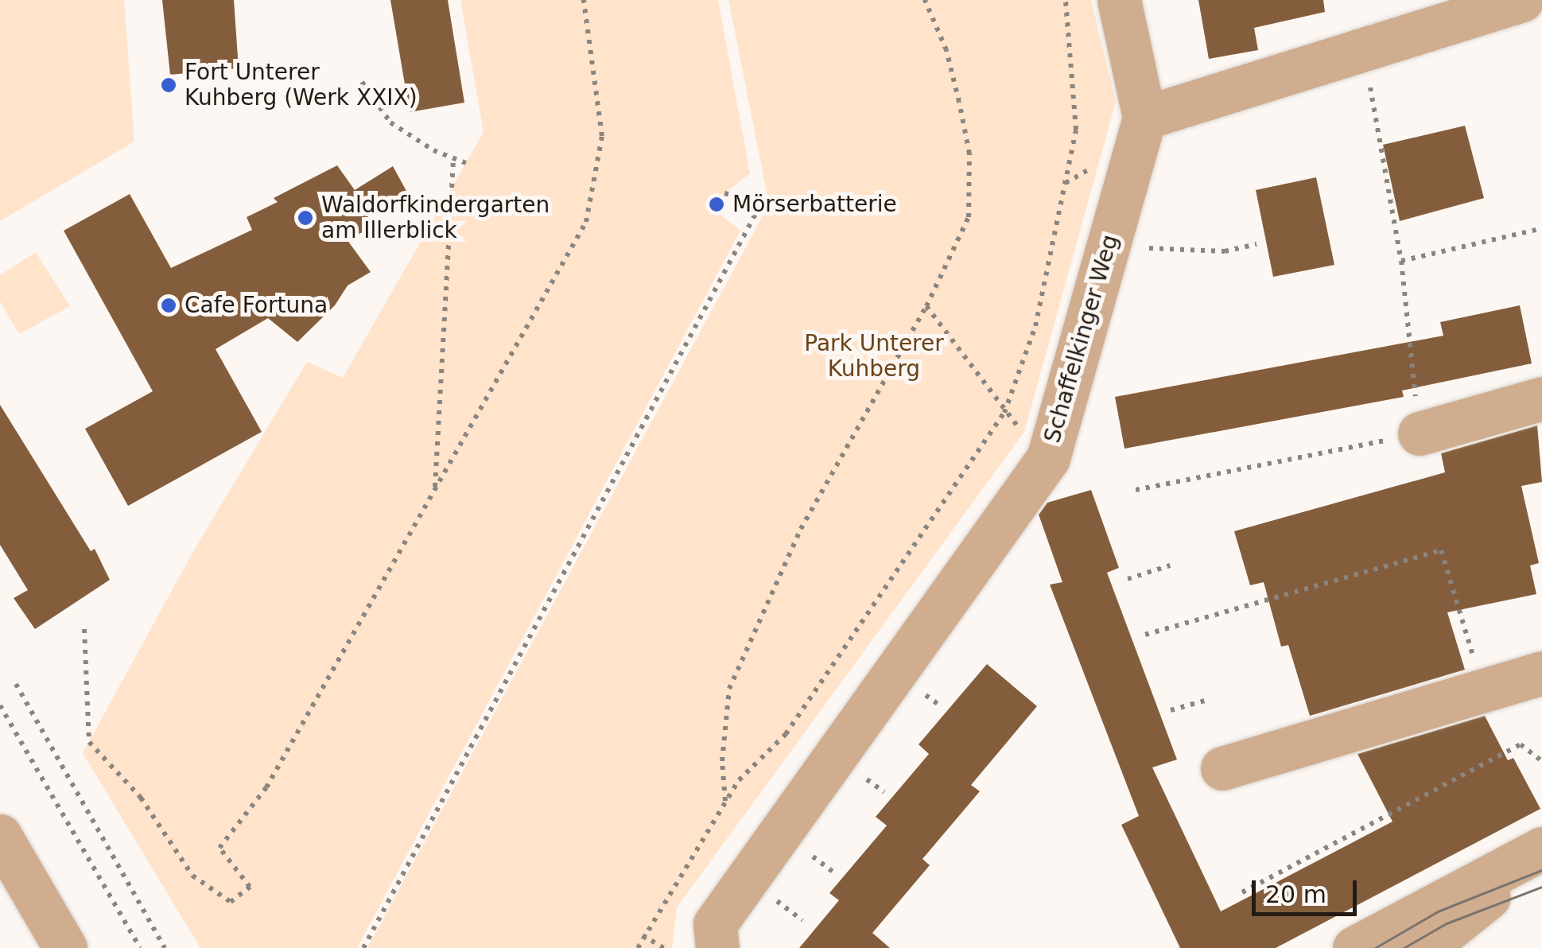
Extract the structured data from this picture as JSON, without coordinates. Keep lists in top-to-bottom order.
{
  "streets": {
    "street": ["Schaffelkinger Weg"]
  },
  "parks": ["Park Unterer Kuhberg"],
  "places": [
    "Fort Unterer Kuhberg (Werk XXIX)",
    "Mörserbatterie",
    "Waldorfkindergarten am Illerblick",
    "Cafe Fortuna"
  ],
  "scale_bar": "20 m"
}
